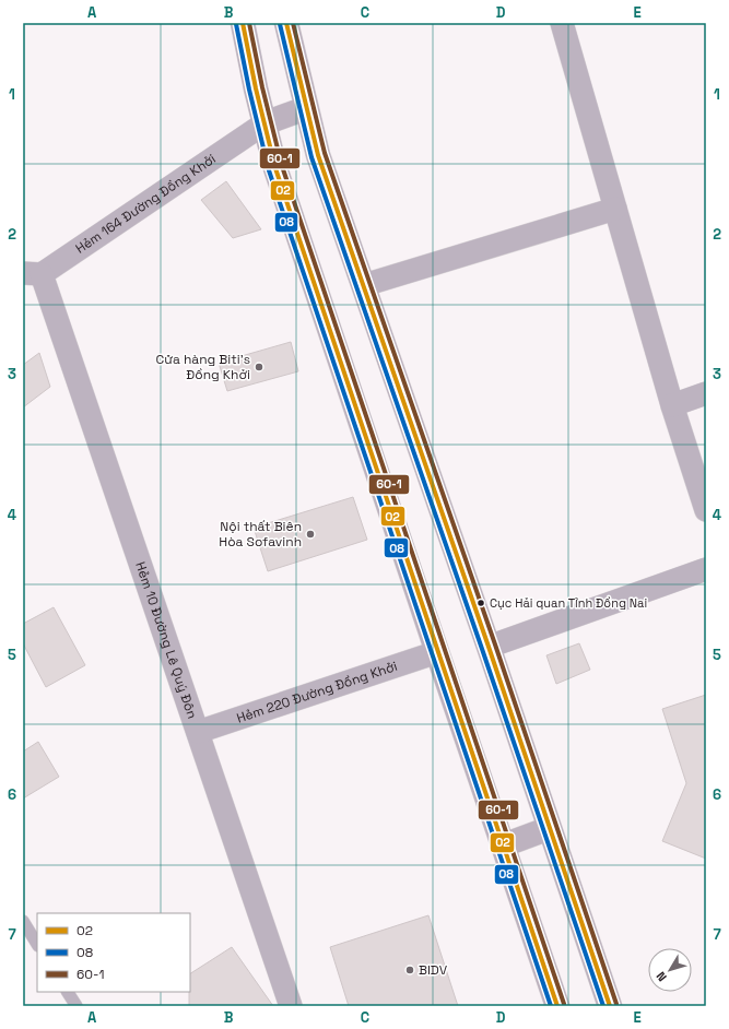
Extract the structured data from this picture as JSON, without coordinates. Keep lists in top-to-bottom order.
{
  "streets": {
    "street": ["Hẻm 164 Đường Đồng Khởi", "Hẻm 10 Đường Lê Quý Đôn", "Hẻm 220 Đường Đồng Khởi"]
  },
  "crossings": [
    ["Hẻm 164 Đường Đồng Khởi", "Hẻm 10 Đường Lê Quý Đôn"],
    ["Hẻm 10 Đường Lê Quý Đôn", "Hẻm 220 Đường Đồng Khởi"]
  ],
  "places": [
    "Cửa hàng Biti's Đồng Khởi",
    "Nội thất Biên Hòa Sofavinh",
    "Cục Hải quan Tỉnh Đồng Nai",
    "BIDV"
  ],
  "lines": ["transit line 02", "transit line 60-1", "transit line 08"],
  "legend": ["02", "08", "60-1"],
  "north": "bottom left",
  "grid": {
    "columns": [
      "A",
      "B",
      "C",
      "D",
      "E"
    ],
    "rows": [
      "1",
      "2",
      "3",
      "4",
      "5",
      "6",
      "7"
    ]
  }
}
